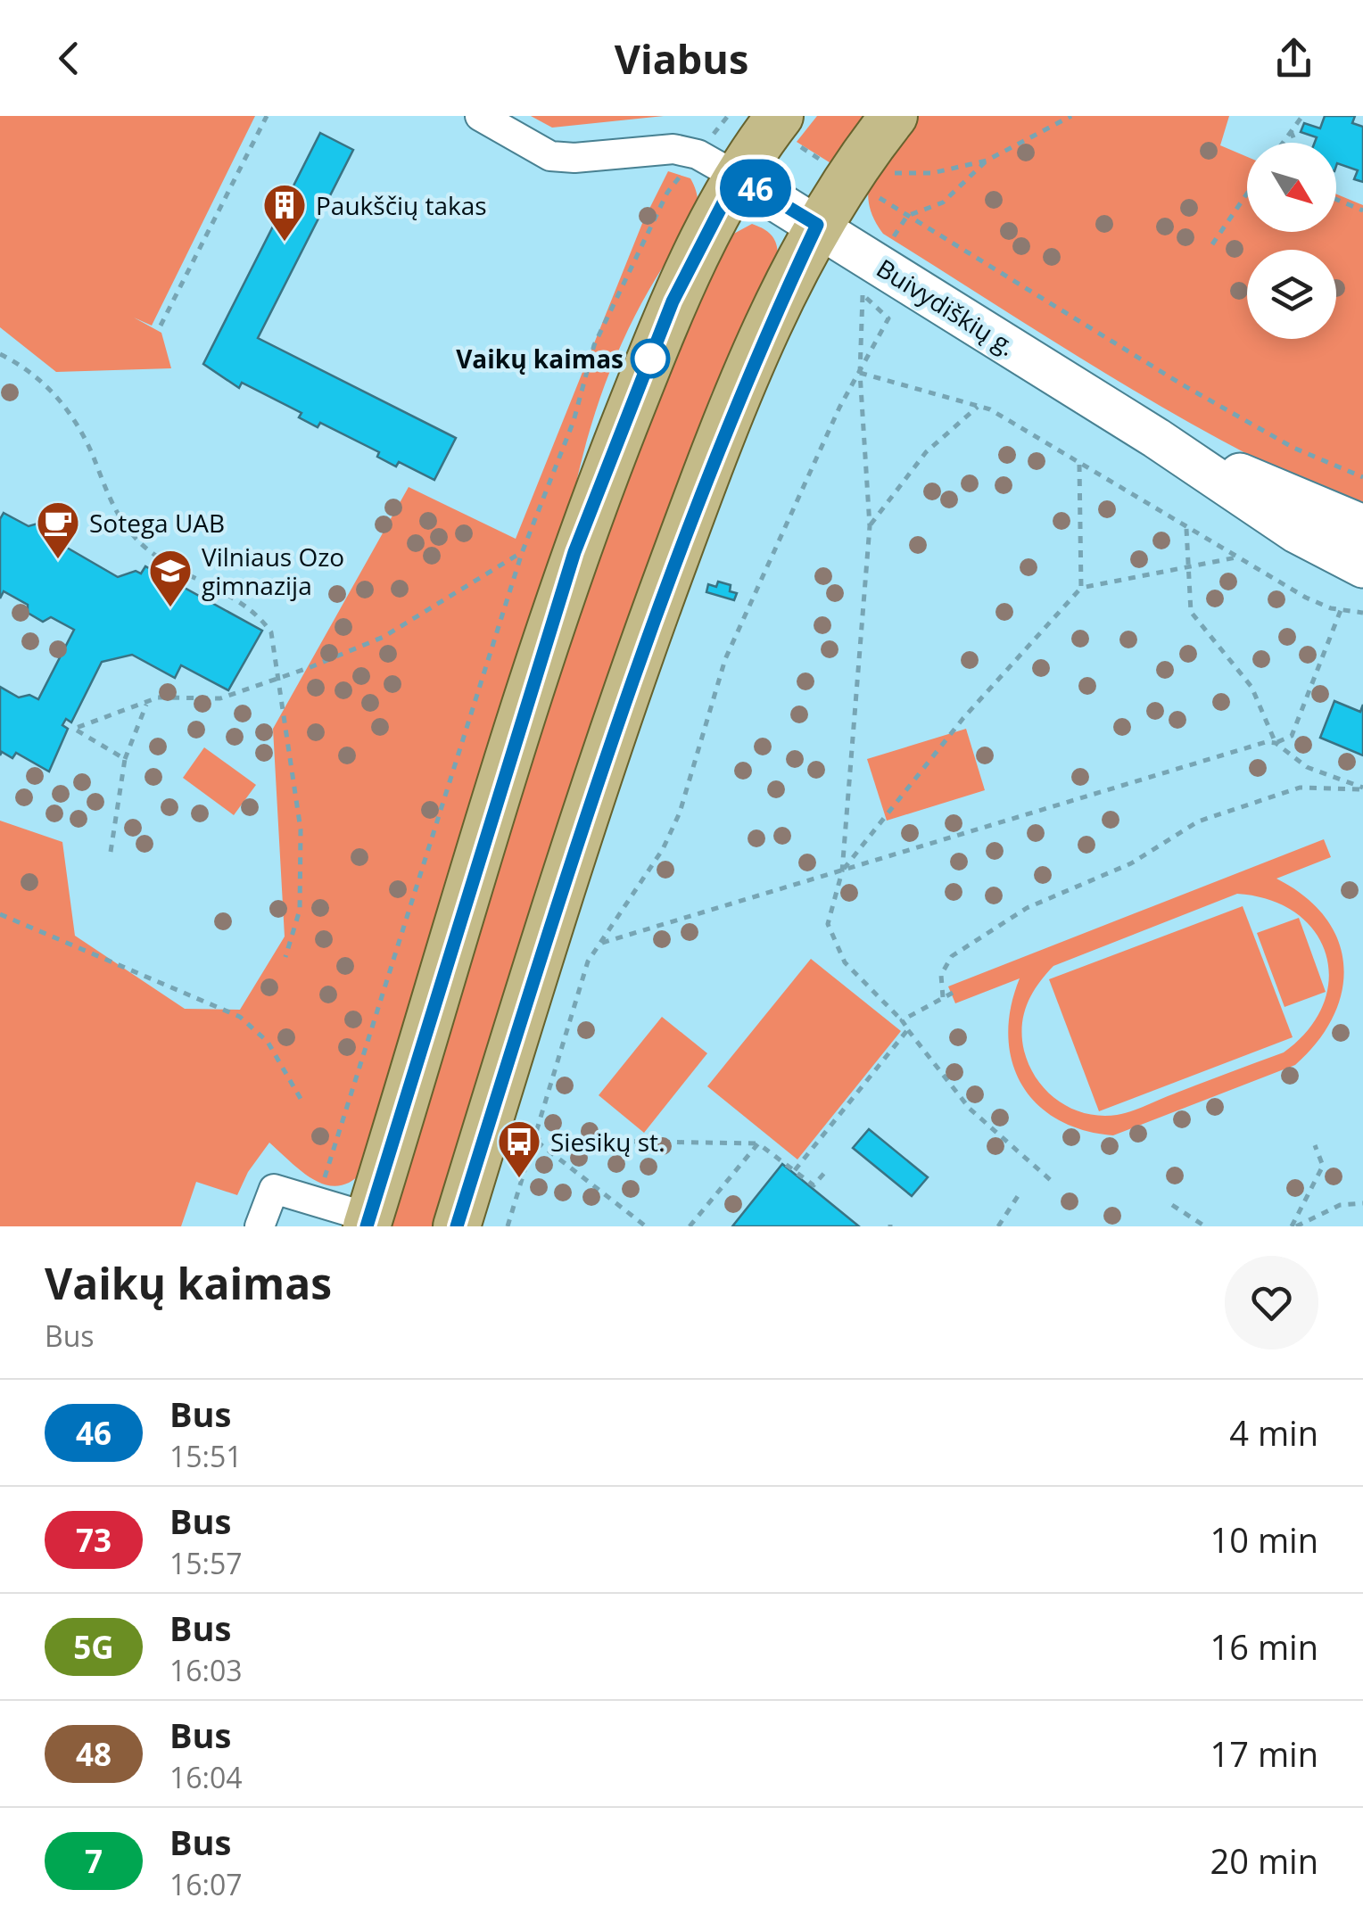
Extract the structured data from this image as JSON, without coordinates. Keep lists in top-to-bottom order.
{
  "streets": {
    "main road": ["Buivydiškių g."]
  },
  "places": {
    "building": ["Paukščių takas"],
    "other": ["Vaikų kaimas"],
    "cafe": ["Sotega UAB"],
    "school or university": ["Vilniaus Ozo gimnazija"],
    "bus stop": ["Siesikų st."]
  },
  "lines": ["bus line 46"],
  "north": "bottom right",
  "page": {
    "header": "Viabus",
    "on_map": "46",
    "heading": ["Vaikų kaimas", "Bus"],
    "list": [
      {
        "mark": "46",
        "name": "Bus",
        "note": "15:51",
        "value": "4 min"
      },
      {
        "mark": "73",
        "name": "Bus",
        "note": "15:57",
        "value": "10 min"
      },
      {
        "mark": "5G",
        "name": "Bus",
        "note": "16:03",
        "value": "16 min"
      },
      {
        "mark": "48",
        "name": "Bus",
        "note": "16:04",
        "value": "17 min"
      },
      {
        "mark": "7",
        "name": "Bus",
        "note": "16:07",
        "value": "20 min"
      }
    ]
  }
}
